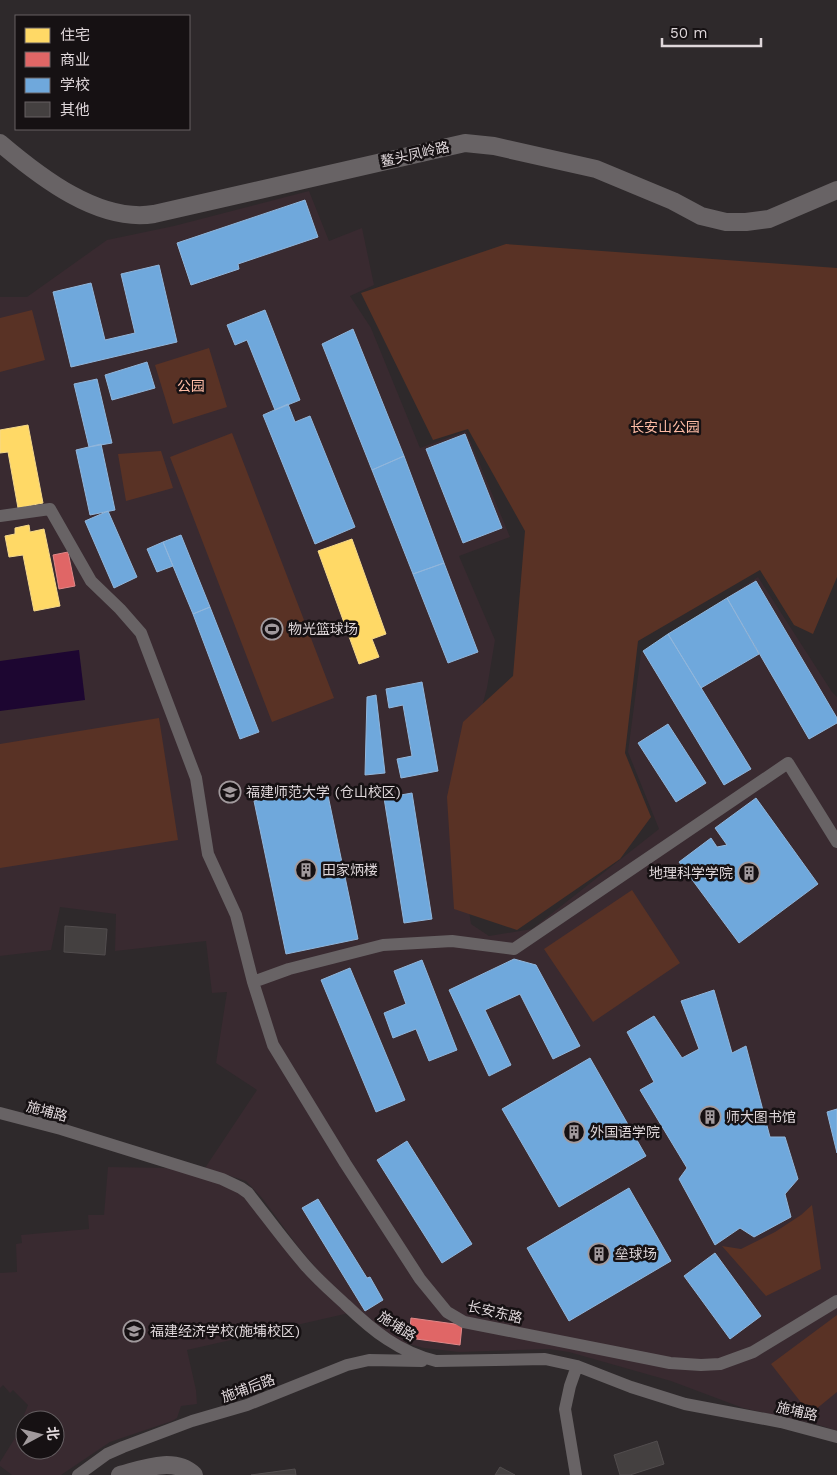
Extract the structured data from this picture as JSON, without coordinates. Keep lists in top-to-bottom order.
{
  "streets": {
    "street": [
      "鳌头凤岭路",
      "施埔路",
      "长安东路",
      "施埔后路"
    ]
  },
  "crossings": [
    ["施埔路", "施埔后路"]
  ],
  "parks": ["公园", "长安山公园"],
  "places": {
    "sports": ["物光篮球场"],
    "school or university": ["福建师范大学 (仓山校区)", "福建经济学校(施埔校区)"],
    "building": [
      "田家炳楼",
      "地理科学学院",
      "师大图书馆",
      "外国语学院",
      "垒球场"
    ]
  },
  "legend": [
    "住宅",
    "商业",
    "学校",
    "其他"
  ],
  "scale_bar": "50 m",
  "north": "right"
}
